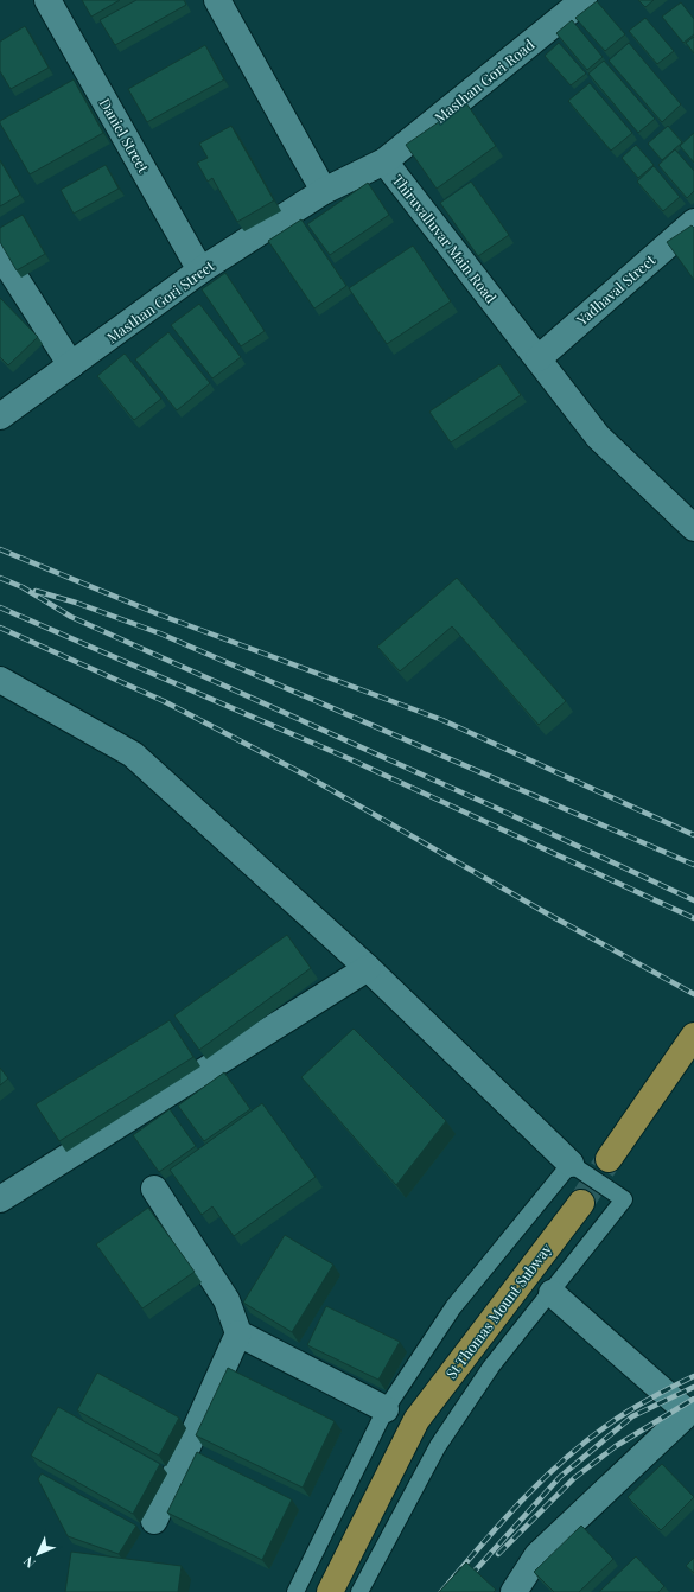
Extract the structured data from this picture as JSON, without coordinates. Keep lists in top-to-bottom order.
{
  "streets": {
    "main road": ["St Thomas Mount Subway"],
    "street": [
      "Masthan Gori Road",
      "Daniel Street",
      "Thiruvalluvar Main Road",
      "Yadhaval Street",
      "Masthan Gori Street"
    ]
  },
  "crossings": [
    ["Masthan Gori Road", "Thiruvalluvar Main Road"],
    ["Daniel Street", "Masthan Gori Street"],
    ["Thiruvalluvar Main Road", "Yadhaval Street"],
    ["Thiruvalluvar Main Road", "Masthan Gori Street"]
  ],
  "north": "bottom left"
}
